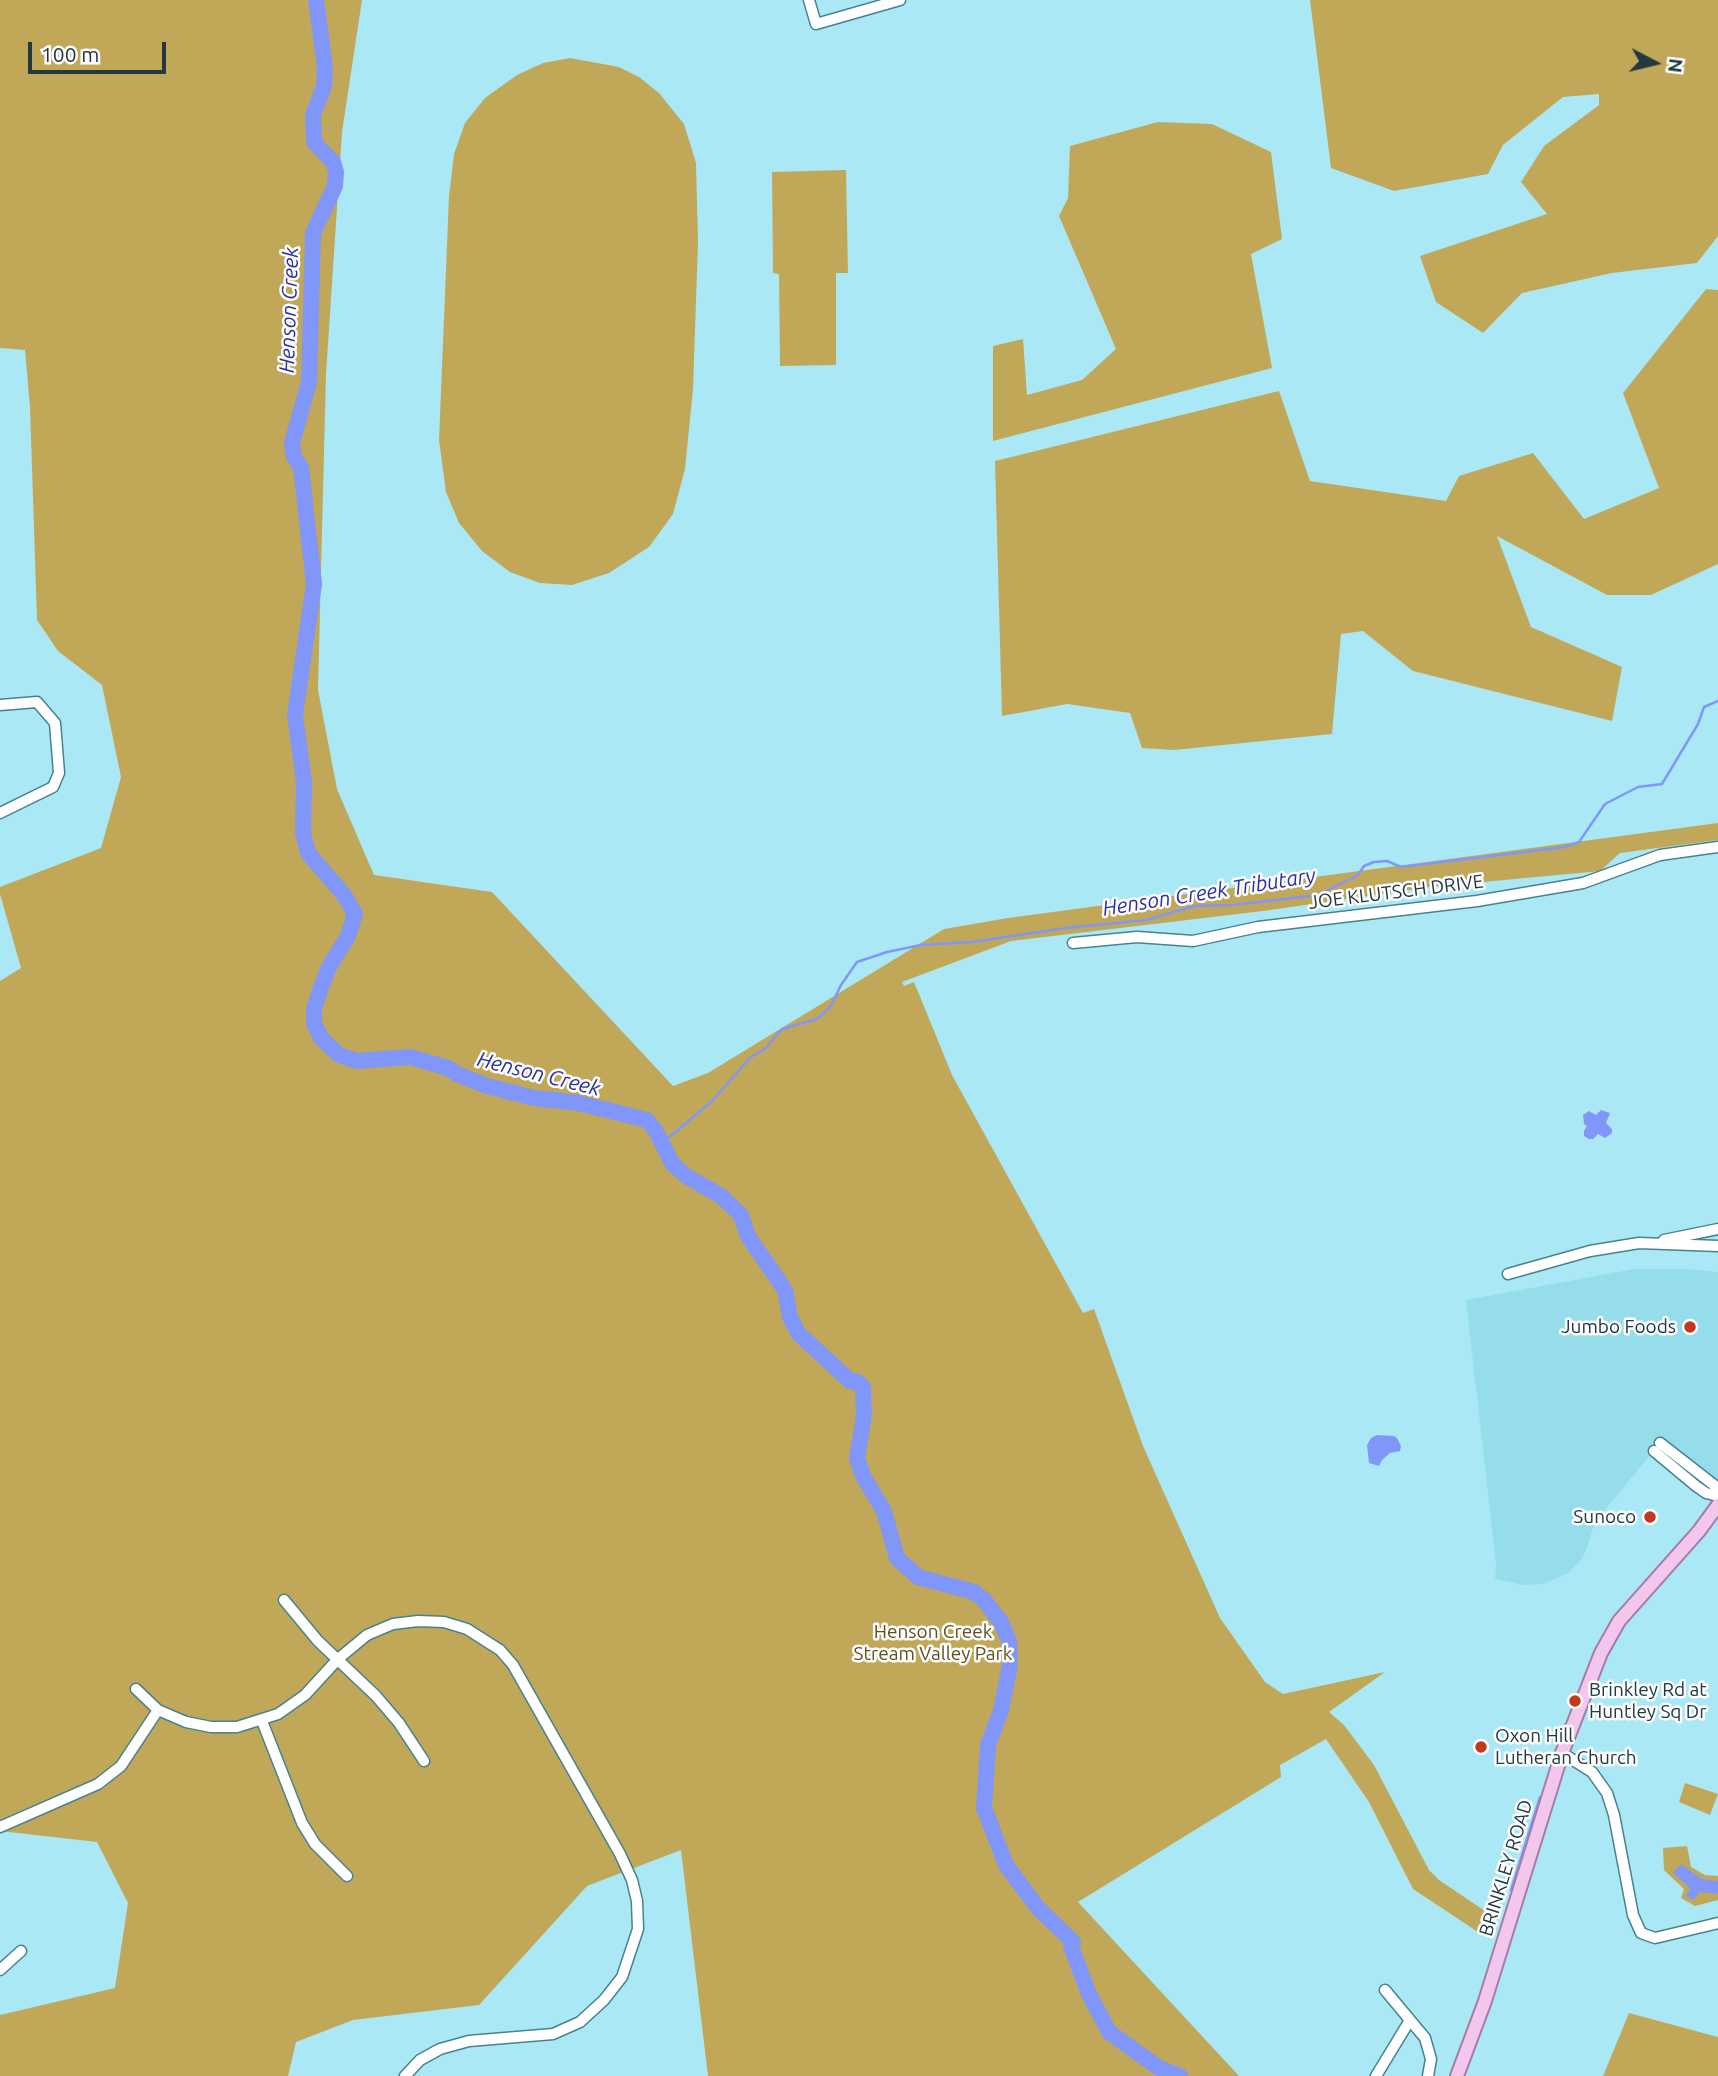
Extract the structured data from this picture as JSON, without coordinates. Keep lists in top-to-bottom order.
{
  "streets": {
    "main road": ["BRINKLEY ROAD"],
    "street": ["JOE KLUTSCH DRIVE"]
  },
  "water": ["Henson Creek", "Henson Creek Tributary"],
  "parks": ["Henson Creek Stream Valley Park"],
  "places": [
    "Jumbo Foods",
    "Sunoco",
    "Brinkley Rd at Huntley Sq Dr",
    "Oxon Hill Lutheran Church"
  ],
  "scale_bar": "100 m",
  "north": "right"
}
